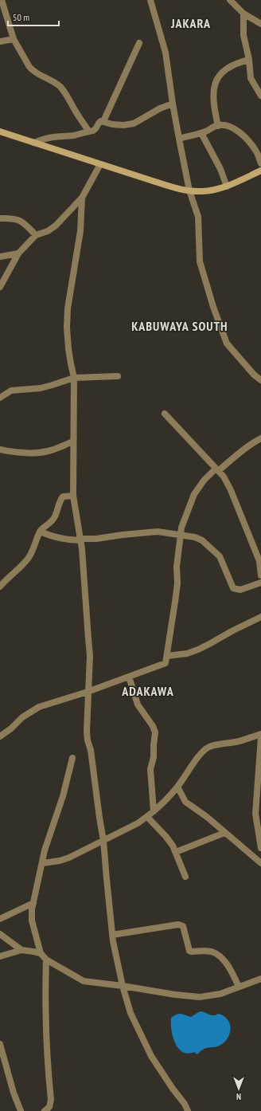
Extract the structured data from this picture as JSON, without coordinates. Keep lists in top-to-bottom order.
{
  "districts": ["JAKARA", "KABUWAYA SOUTH", "ADAKAWA"],
  "scale_bar": "50 m",
  "north": "bottom"
}
